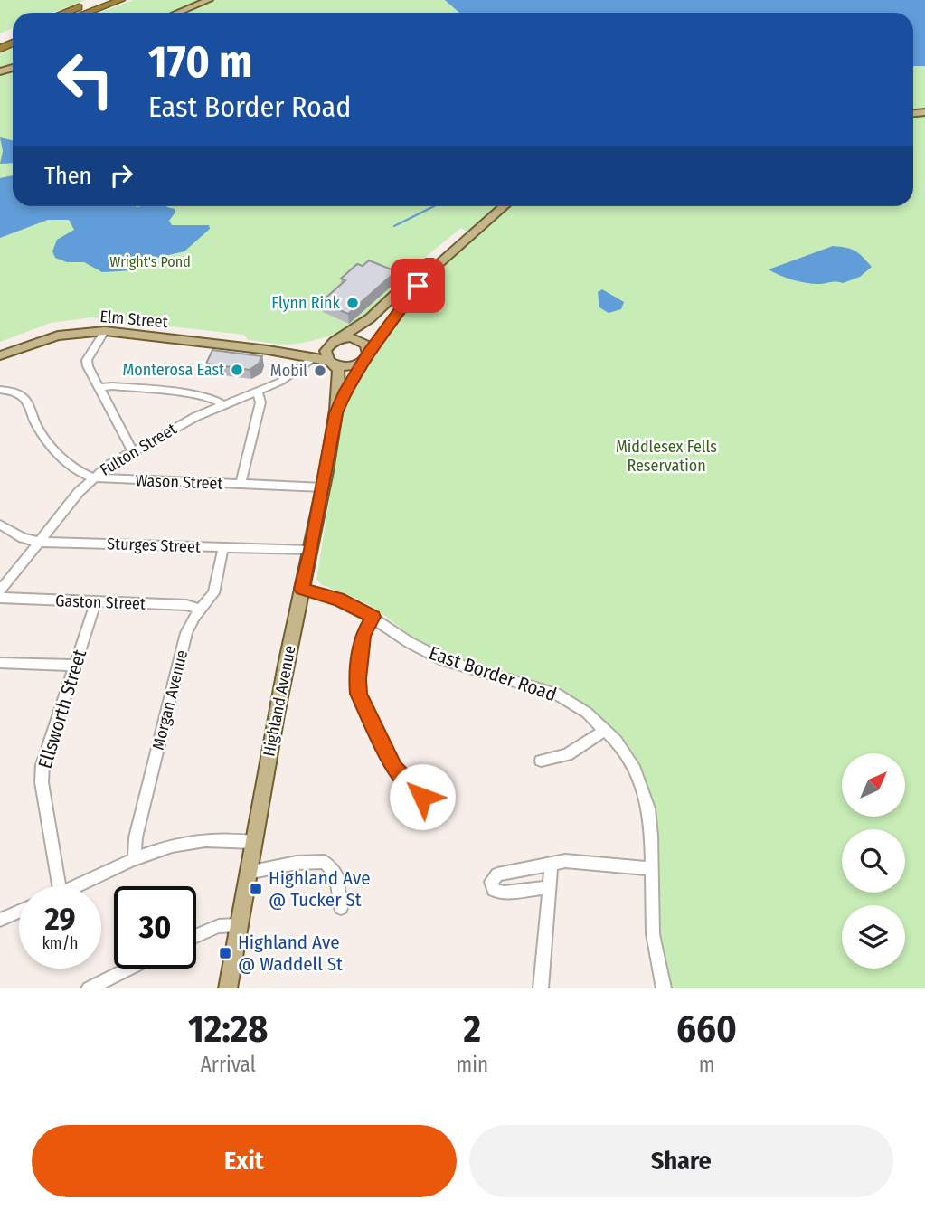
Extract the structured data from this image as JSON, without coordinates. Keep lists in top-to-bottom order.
{
  "streets": {
    "main road": ["Elm Street", "Highland Avenue"],
    "street": [
      "Fulton Street",
      "Wason Street",
      "Sturges Street",
      "Gaston Street",
      "East Border Road",
      "Morgan Avenue",
      "Ellsworth Street"
    ]
  },
  "crossings": [
    ["Elm Street", "Fulton Street"],
    ["Elm Street", "Highland Avenue"],
    ["Fulton Street", "Wason Street"],
    ["Fulton Street", "Sturges Street"],
    ["Wason Street", "Highland Avenue"],
    ["Sturges Street", "Morgan Avenue"],
    ["Sturges Street", "Highland Avenue"],
    ["Gaston Street", "Morgan Avenue"],
    ["Gaston Street", "Ellsworth Street"],
    ["East Border Road", "Highland Avenue"]
  ],
  "parks": ["Wright's Pond", "Middlesex Fells Reservation"],
  "places": {
    "other": ["Flynn Rink", "Monterosa East", "Mobil"],
    "transit": ["Highland Ave @ Tucker St", "Highland Ave @ Waddell St"]
  },
  "north": "top right",
  "page": {
    "turn": ["170 m", "East Border Road"],
    "then": "Then",
    "speed": "29 km/h",
    "limit": "30",
    "eta": [
      "12:28",
      "Arrival",
      "2",
      "min",
      "660",
      "m"
    ],
    "buttons": ["Exit", "Share"]
  }
}
